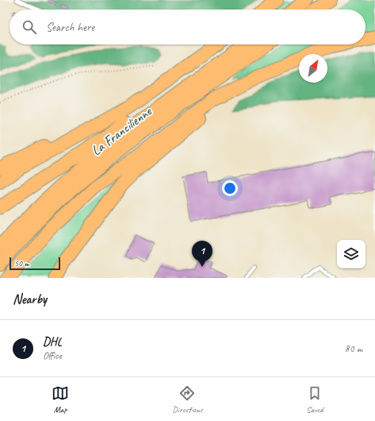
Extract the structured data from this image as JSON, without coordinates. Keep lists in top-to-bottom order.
{
  "streets": {
    "highway": ["La Francilienne"]
  },
  "scale_bar": "50 m",
  "north": "top right",
  "page": {
    "search": "Search here",
    "pins": "1",
    "scale": "50 m",
    "heading": "Nearby",
    "list": [
      {
        "mark": "1",
        "name": "DHL",
        "note": "Office",
        "value": "80 m"
      }
    ],
    "nav": ["Map", "Directions", "Saved"]
  }
}
